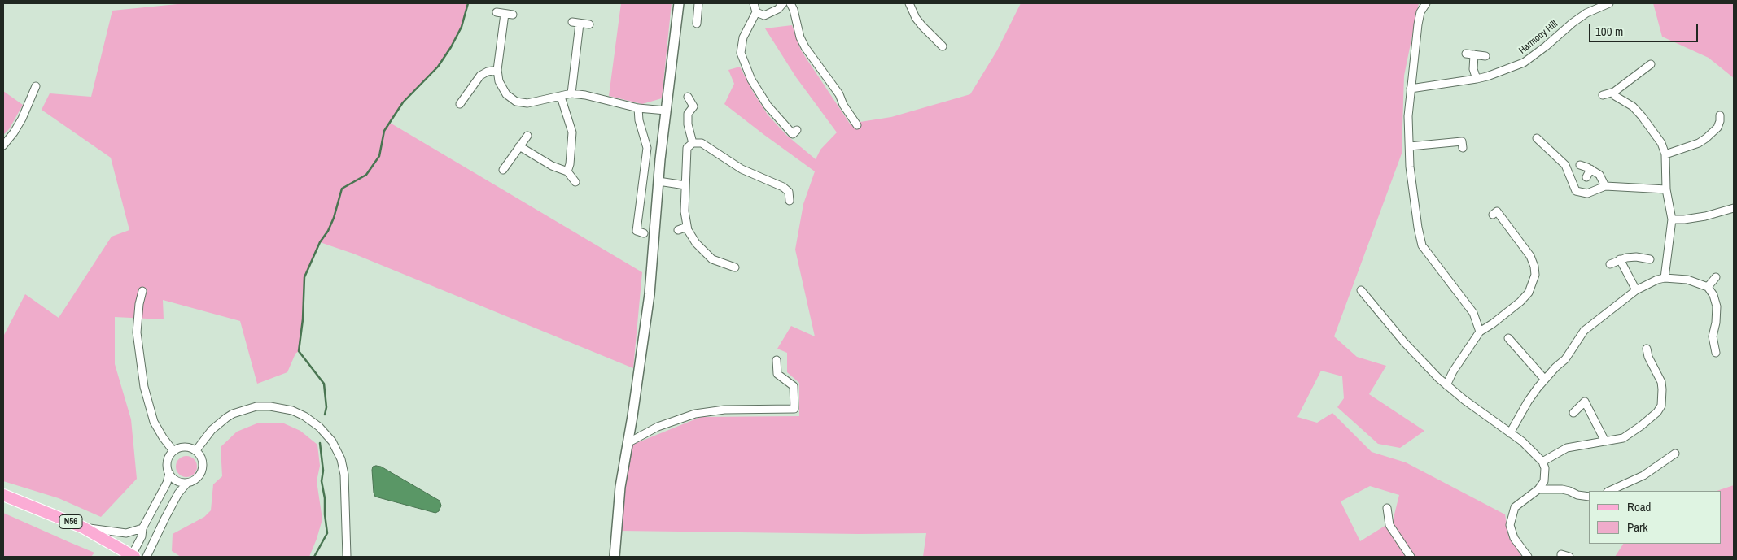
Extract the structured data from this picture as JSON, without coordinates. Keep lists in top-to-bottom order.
{
  "streets": {
    "main road": ["N56"],
    "street": ["Harmony Hill"]
  },
  "legend": ["Road", "Park"],
  "scale_bar": "100 m"
}
